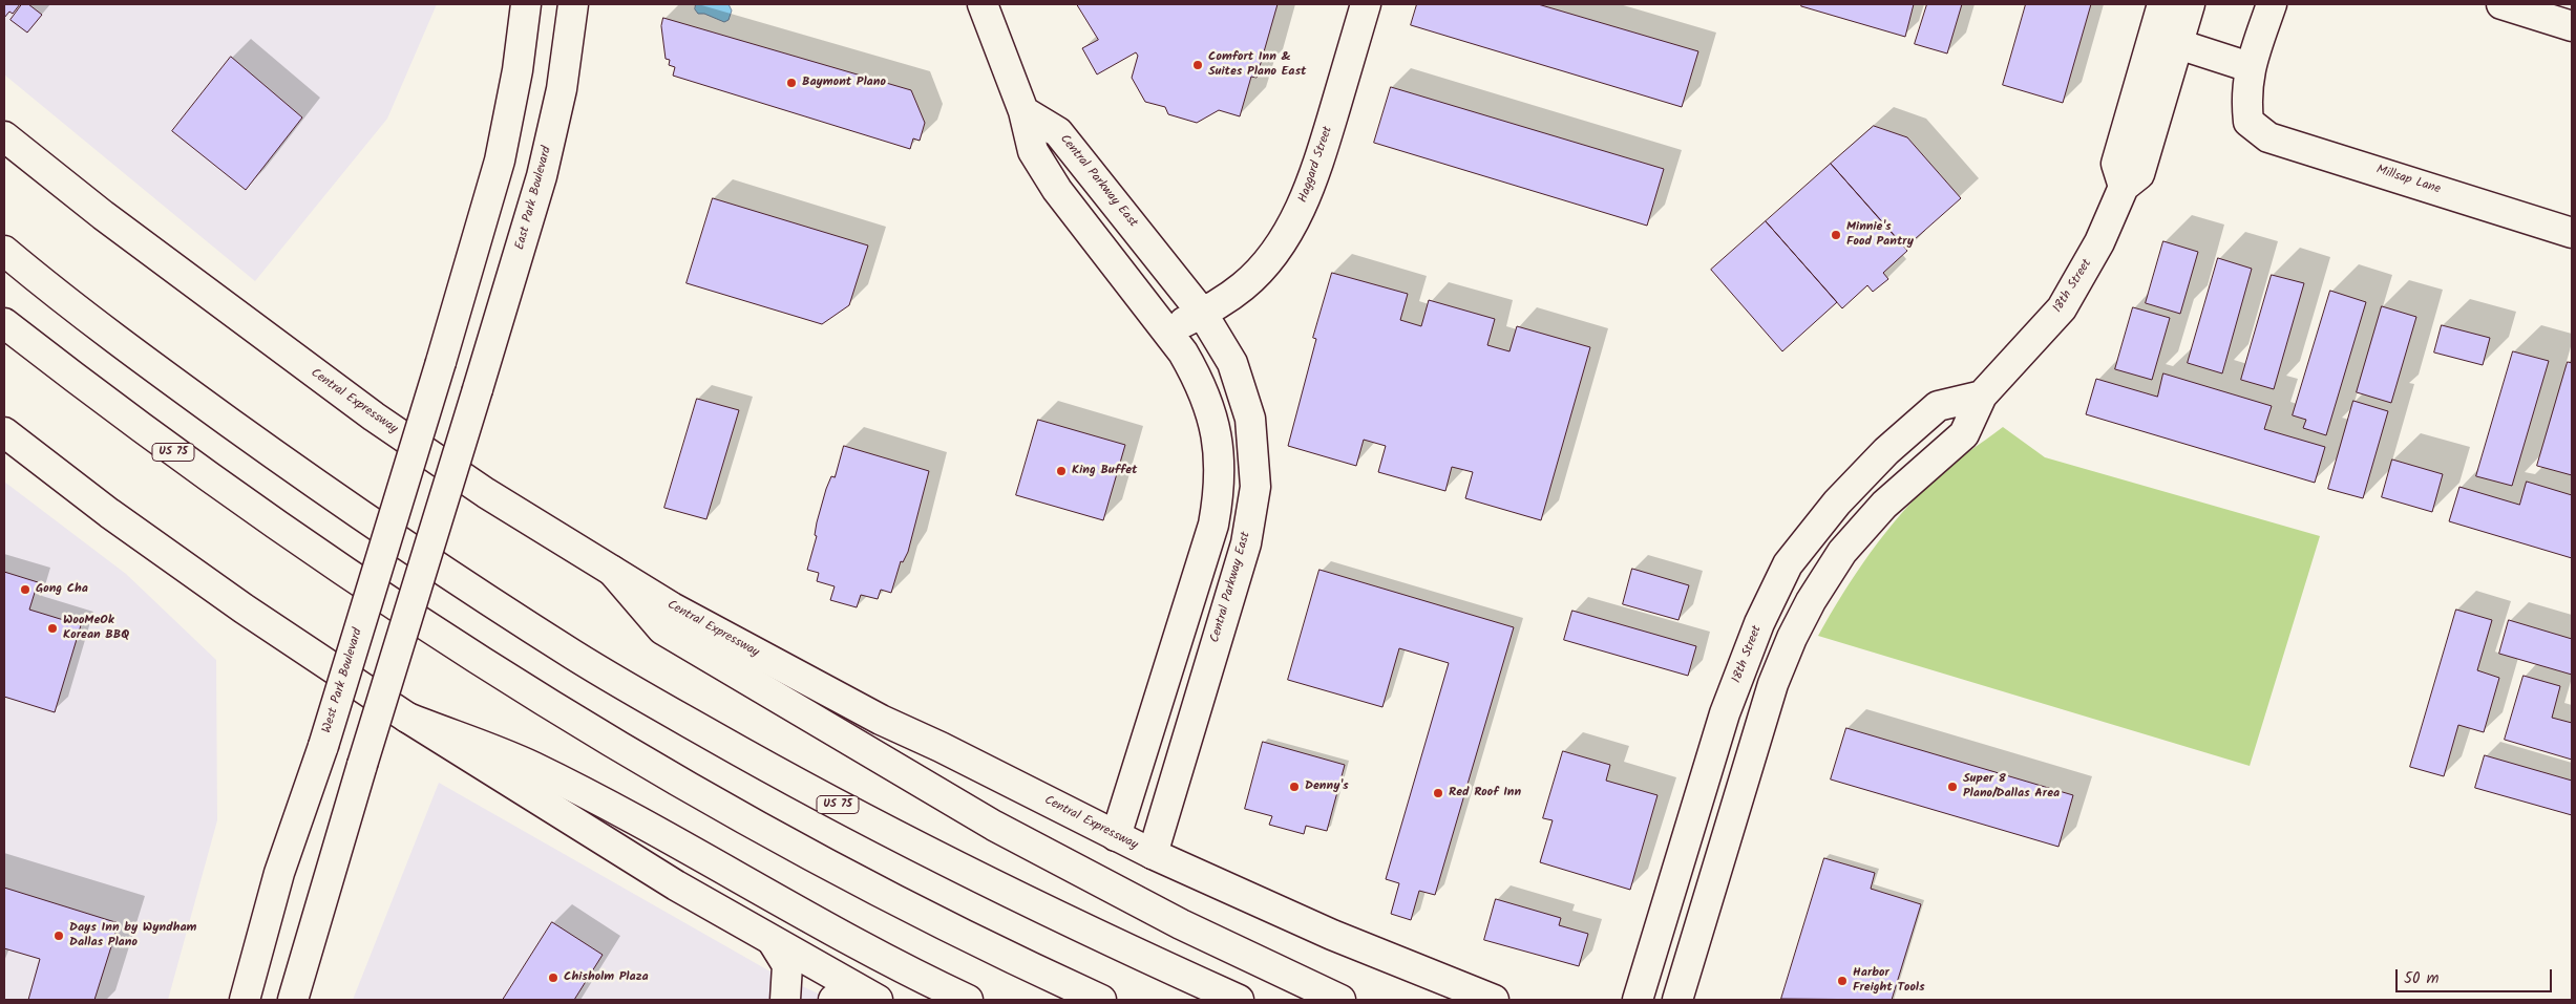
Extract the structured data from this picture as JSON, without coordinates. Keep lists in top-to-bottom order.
{
  "streets": {
    "main road": [
      "Haggard Street",
      "Millsap Lane",
      "Central Parkway East",
      "East Park Boulevard",
      "18th Street",
      "Central Expressway",
      "US 75",
      "West Park Boulevard"
    ]
  },
  "crossings": [
    ["Haggard Street", "Central Parkway East"],
    ["Central Parkway East", "Central Expressway"]
  ],
  "places": [
    "Comfort Inn & Suites Plano East",
    "Baymont Plano",
    "Minnie's Food Pantry",
    "King Buffet",
    "Gong Cha",
    "WooMeOk Korean BBQ",
    "Denny's",
    "Super 8 Plano/Dallas Area",
    "Red Roof Inn",
    "Days Inn by Wyndham Dallas Plano",
    "Chisholm Plaza",
    "Harbor Freight Tools"
  ],
  "scale_bar": "50 m"
}
